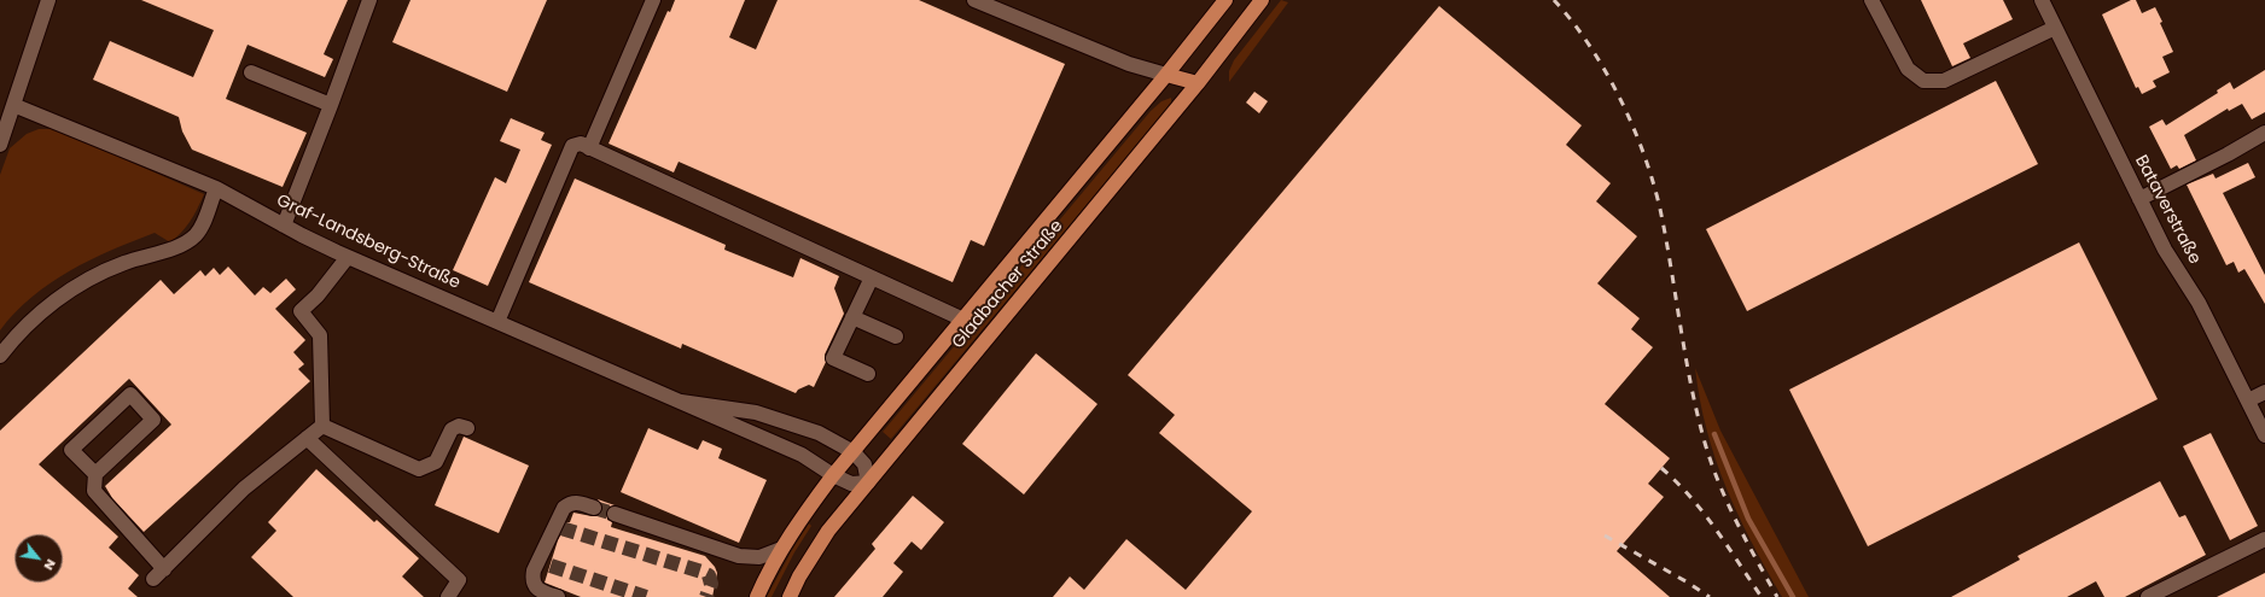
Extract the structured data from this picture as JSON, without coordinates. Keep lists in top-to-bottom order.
{
  "streets": {
    "main road": ["Gladbacher Straße"],
    "street": ["Bataverstraße", "Graf-Landsberg-Straße"]
  },
  "crossings": [
    ["Graf-Landsberg-Straße", "Gladbacher Straße"]
  ],
  "north": "bottom right"
}
